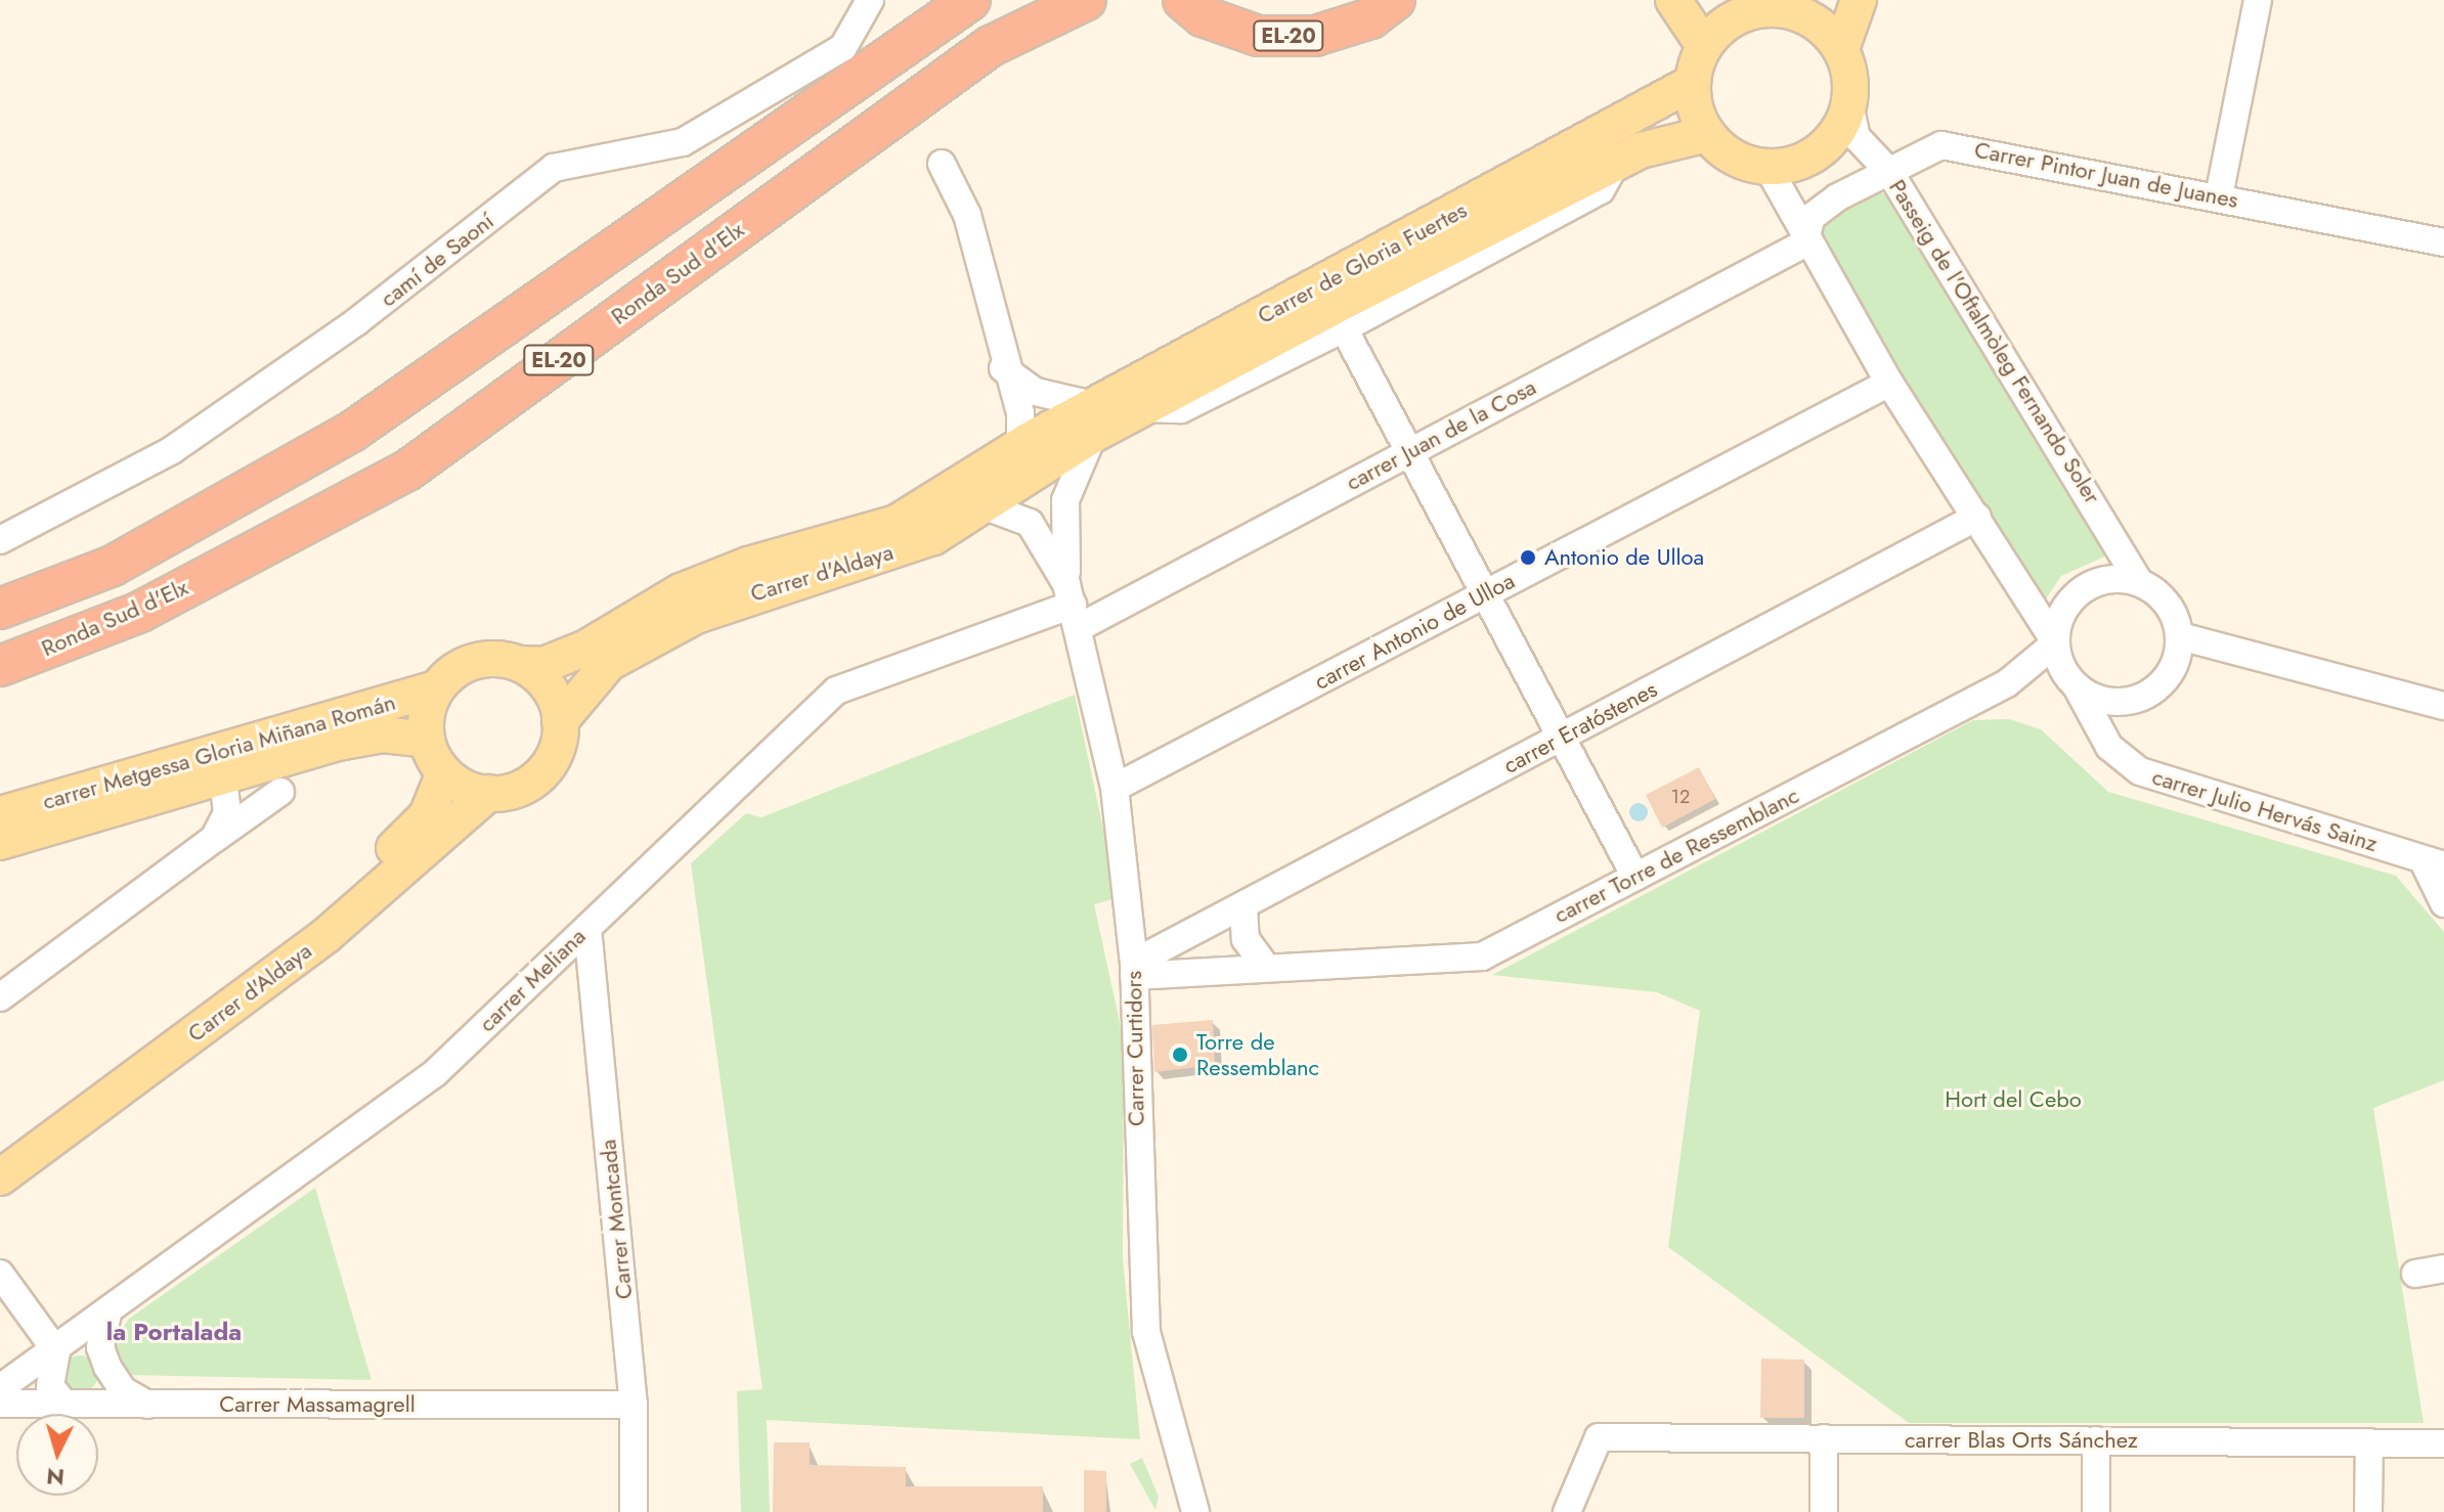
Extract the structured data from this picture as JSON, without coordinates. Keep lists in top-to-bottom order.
{
  "streets": {
    "highway": ["EL-20", "Ronda Sud d'Elx"],
    "main road": ["Carrer de Gloria Fuertes", "Carrer d'Aldaya", "carrer Metgessa Gloria Miñana Román"],
    "street": [
      "Carrer Pintor Juan de Juanes",
      "camí de Saoní",
      "Passeig de l'Oftalmòleg Fernando Soler",
      "carrer Juan de la Cosa",
      "carrer Antonio de Ulloa",
      "carrer Eratóstenes",
      "carrer Julio Hervás Sainz",
      "carrer Torre de Ressemblanc",
      "carrer Meliana",
      "Carrer Curtidors",
      "Carrer Montcada",
      "Carrer Massamagrell",
      "carrer Blas Orts Sánchez"
    ]
  },
  "crossings": [
    ["Carrer Pintor Juan de Juanes", "Passeig de l'Oftalmòleg Fernando Soler"],
    ["Carrer Pintor Juan de Juanes", "carrer Juan de la Cosa"],
    ["Carrer de Gloria Fuertes", "Passeig de l'Oftalmòleg Fernando Soler"],
    ["Carrer de Gloria Fuertes", "Carrer d'Aldaya"],
    ["Carrer de Gloria Fuertes", "Carrer Curtidors"],
    ["Passeig de l'Oftalmòleg Fernando Soler", "carrer Julio Hervás Sainz"],
    ["Passeig de l'Oftalmòleg Fernando Soler", "carrer Torre de Ressemblanc"],
    ["carrer Juan de la Cosa", "carrer Meliana"],
    ["carrer Juan de la Cosa", "Carrer Curtidors"],
    ["Carrer d'Aldaya", "carrer Metgessa Gloria Miñana Román"],
    ["Carrer d'Aldaya", "Carrer Curtidors"],
    ["carrer Antonio de Ulloa", "Carrer Curtidors"],
    ["carrer Eratóstenes", "carrer Torre de Ressemblanc"],
    ["carrer Eratóstenes", "Carrer Curtidors"],
    ["carrer Julio Hervás Sainz", "carrer Torre de Ressemblanc"],
    ["carrer Torre de Ressemblanc", "Carrer Curtidors"],
    ["carrer Meliana", "Carrer Curtidors"],
    ["carrer Meliana", "Carrer Montcada"],
    ["Carrer Montcada", "Carrer Massamagrell"]
  ],
  "districts": ["la Portalada"],
  "parks": ["Hort del Cebo"],
  "places": ["Antonio de Ulloa", "Torre de Ressemblanc"],
  "house_numbers": ["12"],
  "north": "bottom"
}
